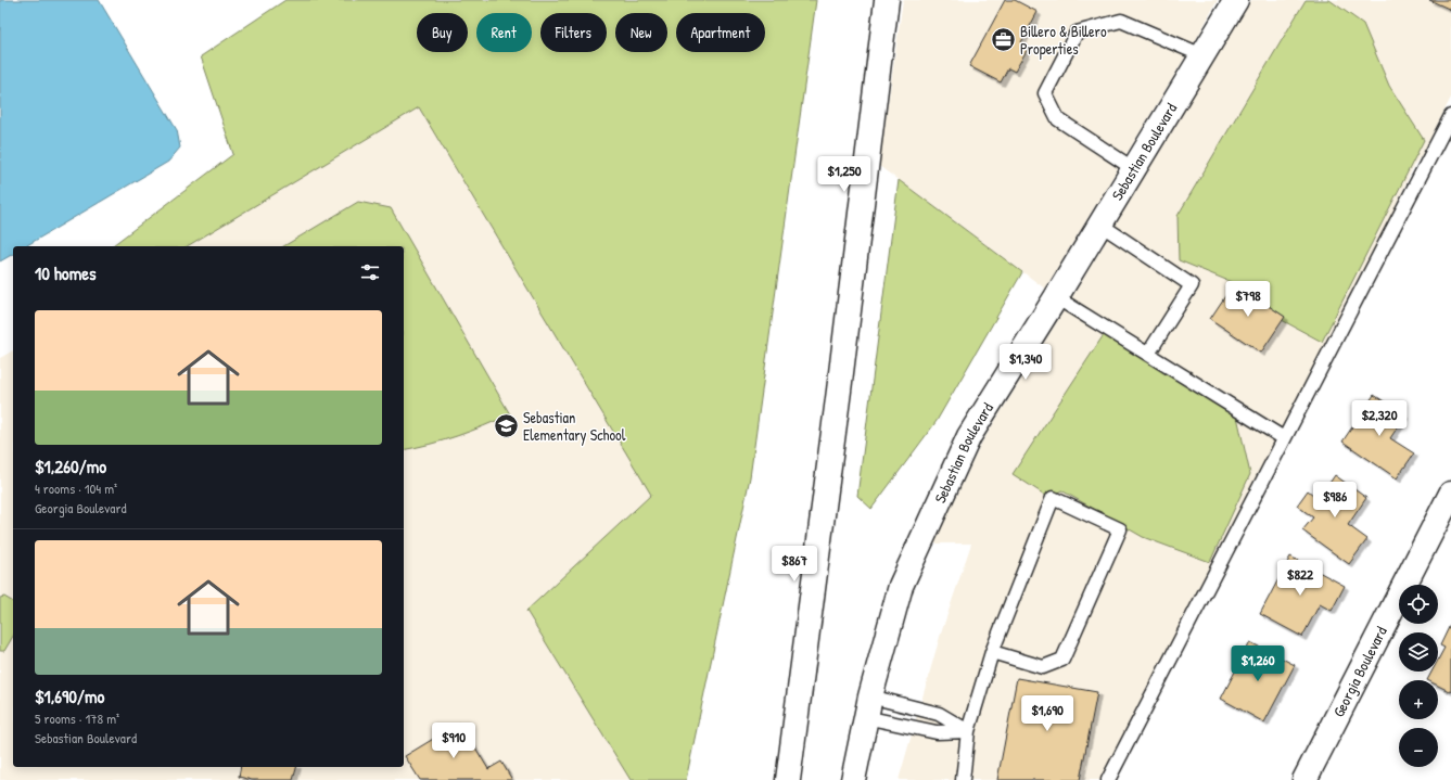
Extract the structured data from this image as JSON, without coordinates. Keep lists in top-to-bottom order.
{
  "streets": {
    "main road": ["Sebastian Boulevard", "Georgia Boulevard"]
  },
  "places": {
    "office": ["Billero & Billero Properties"],
    "school or university": ["Sebastian Elementary School"]
  },
  "page": {
    "chip": [
      "Buy",
      "Rent",
      "Filters",
      "New",
      "Apartment"
    ],
    "price": [
      "$1,250",
      "$798",
      "$1,340",
      "$2,320",
      "$986",
      "$867",
      "$822",
      "$1,260",
      "$1,690",
      "$910"
    ],
    "heading": "10 homes",
    "list": [
      {
        "name": "$1,260/mo",
        "note": "4 rooms · 104 m² · Georgia Boulevard"
      },
      {
        "name": "$1,690/mo",
        "note": "5 rooms · 178 m² · Sebastian Boulevard"
      }
    ],
    "map_buttons": ["+", "−"]
  }
}
